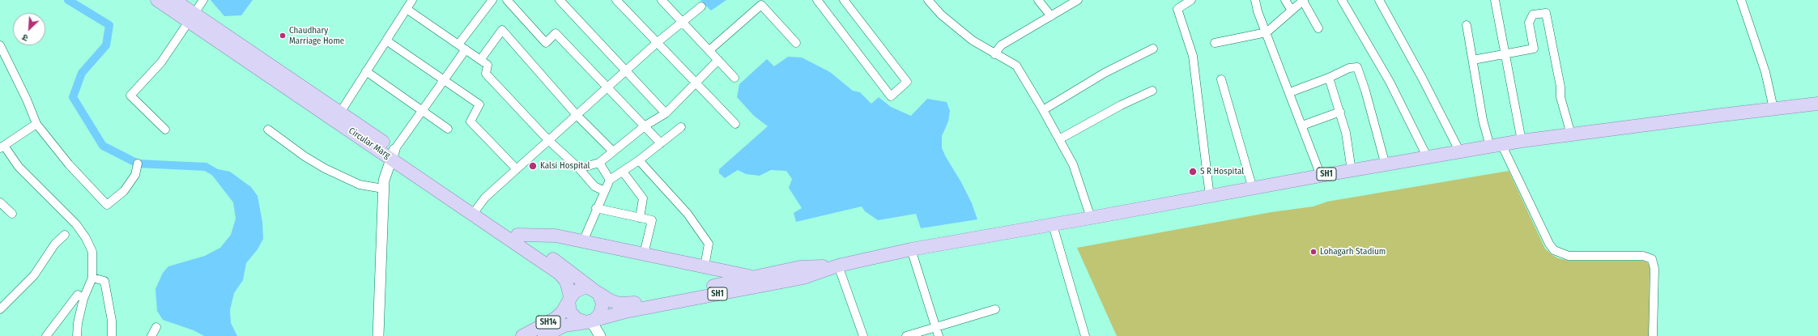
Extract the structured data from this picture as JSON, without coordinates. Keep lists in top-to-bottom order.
{
  "streets": {
    "main road": ["Circular Marg", "SH1", "SH14"]
  },
  "crossings": [
    ["Circular Marg", "SH1"],
    ["Circular Marg", "SH14"],
    ["SH1", "SH14"]
  ],
  "places": [
    "Chaudhary Marriage Home",
    "Kalsi Hospital",
    "S R Hospital",
    "Lohagarh Stadium"
  ],
  "north": "bottom left"
}
